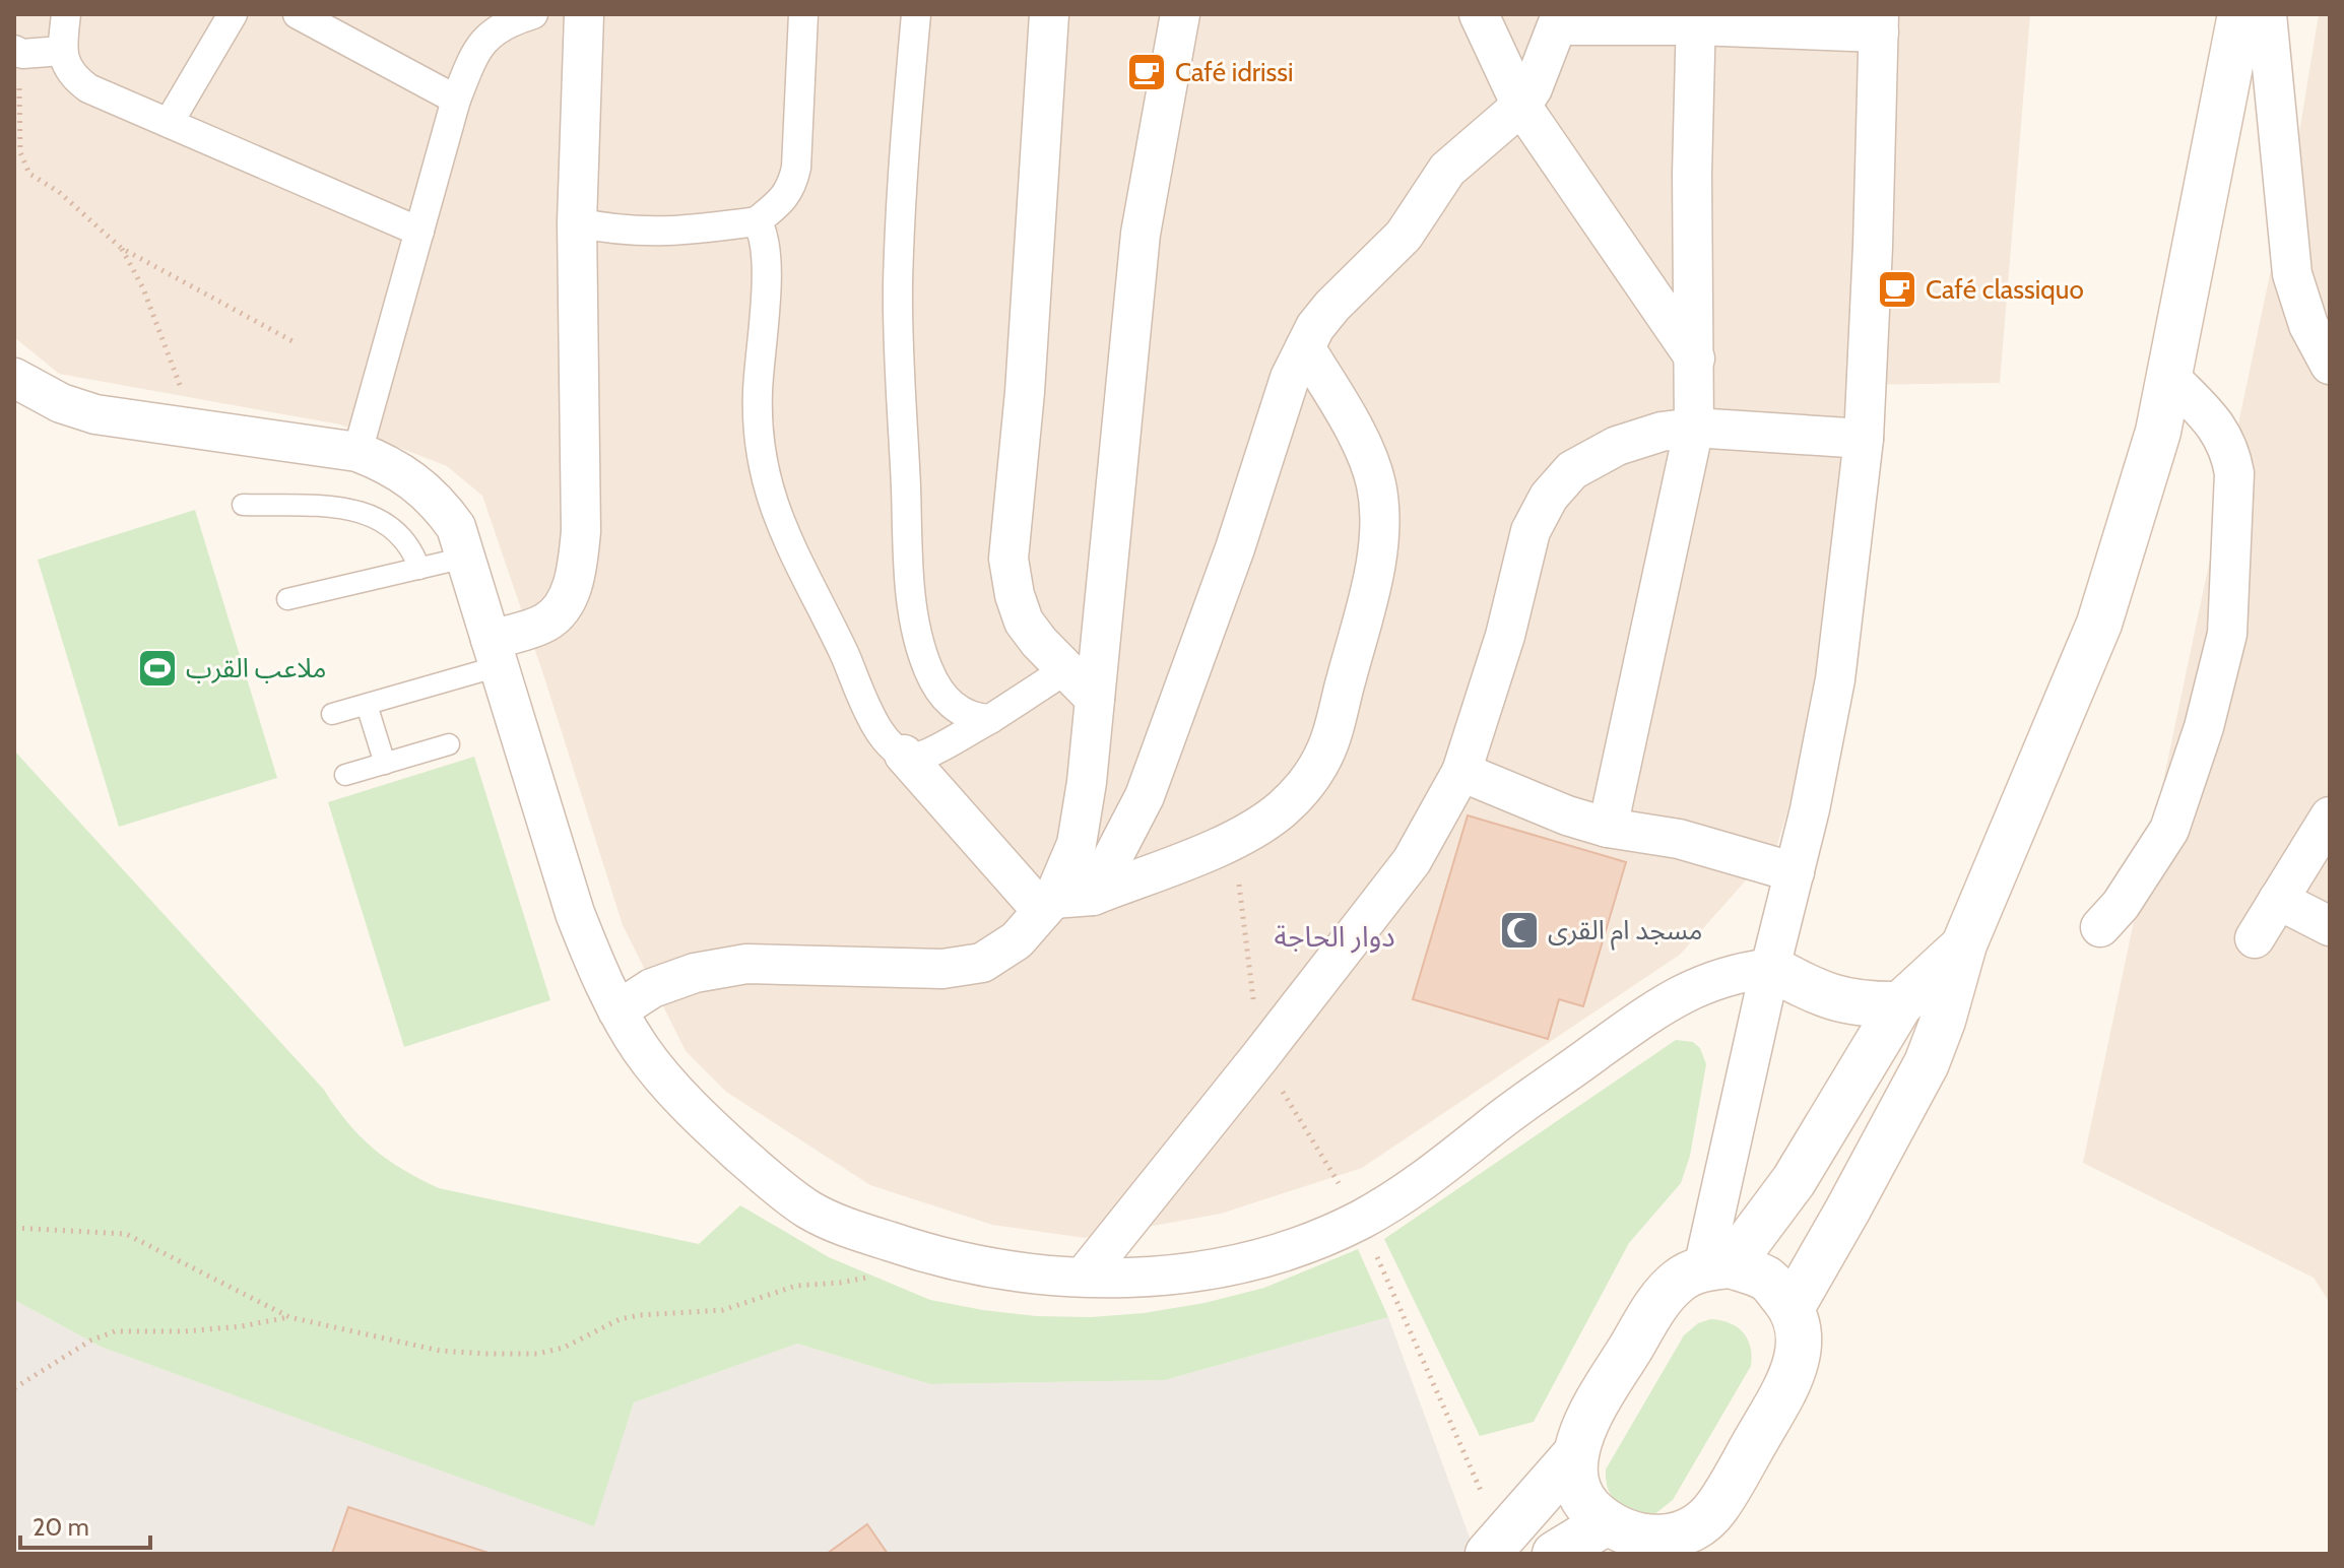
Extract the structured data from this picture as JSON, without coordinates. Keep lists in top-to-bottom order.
{
  "districts": ["دوار الحاجة"],
  "places": {
    "cafe": ["Café idrissi", "Café classiquo"],
    "sports": ["ملاعب القرب"],
    "mosque": ["مسجد ام القرى"]
  },
  "scale_bar": "20 m"
}
